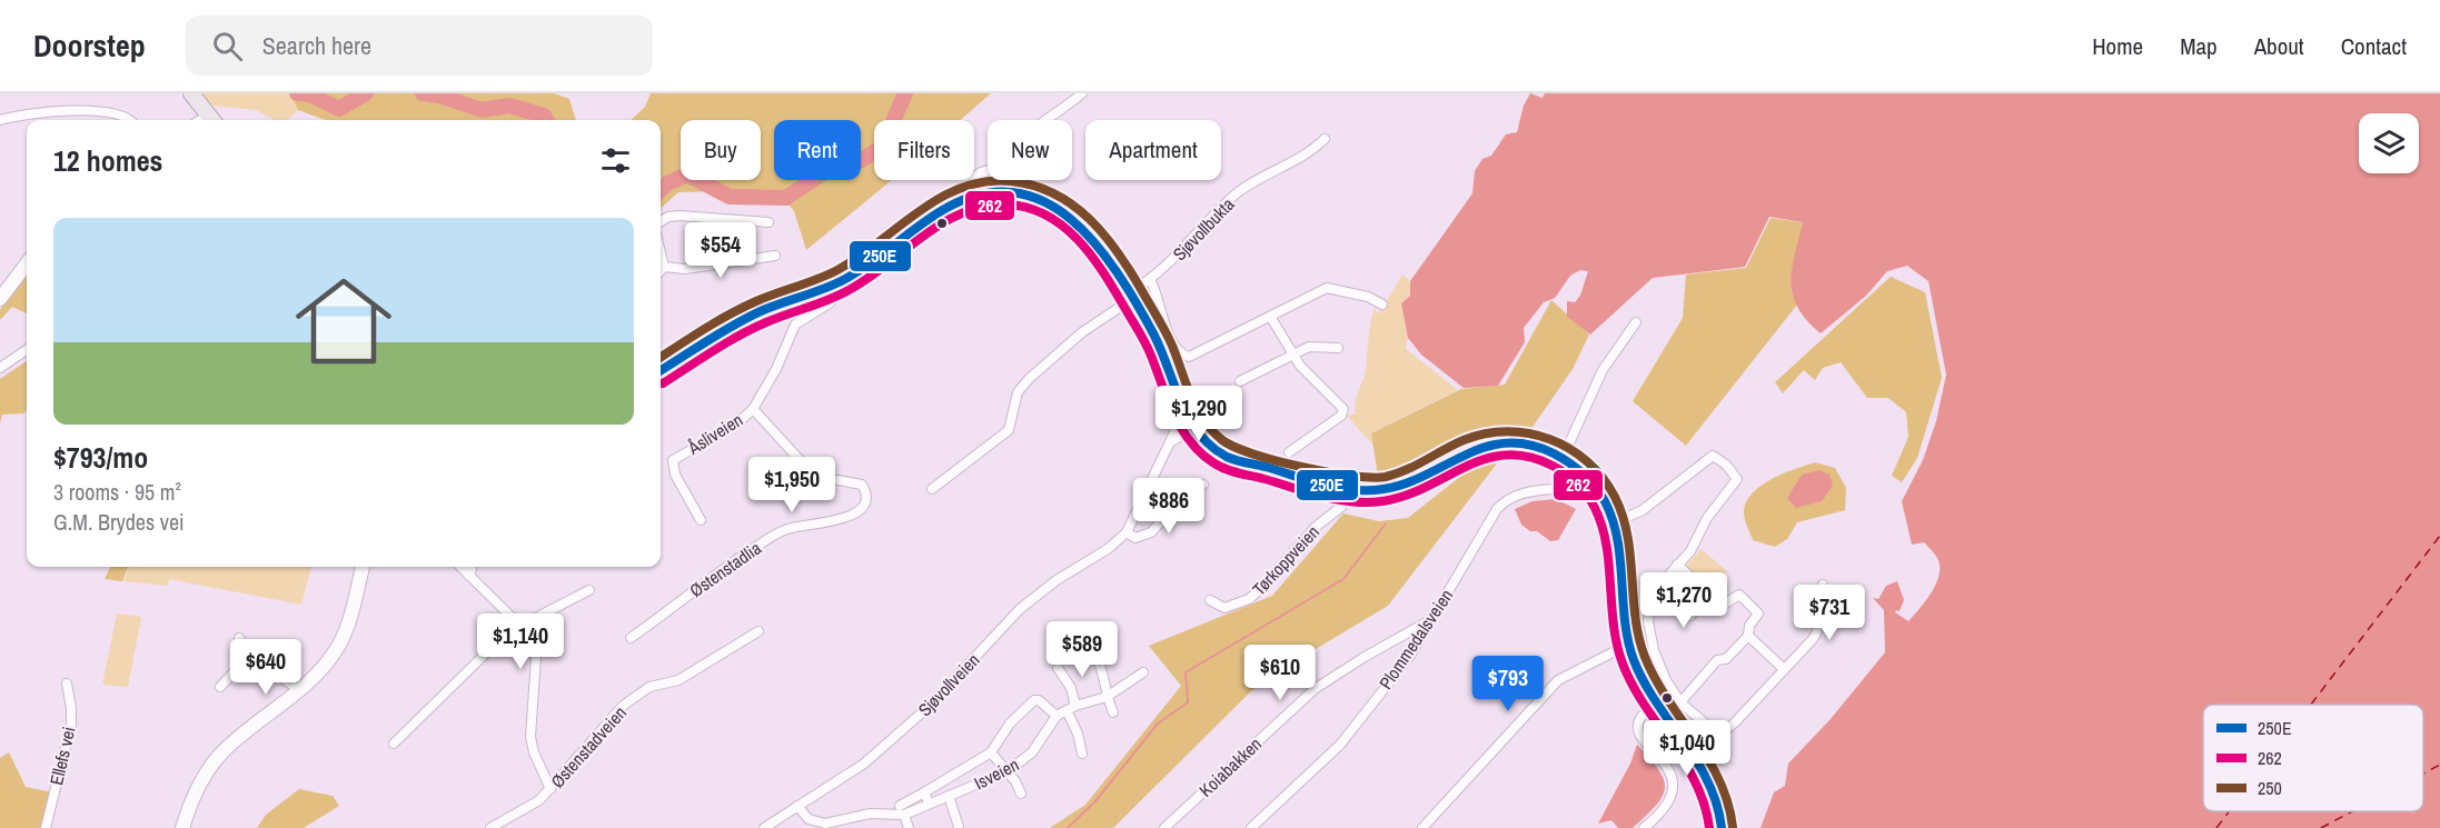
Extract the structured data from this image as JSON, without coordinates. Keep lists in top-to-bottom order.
{
  "streets": {
    "street": [
      "Sjøvollbukta",
      "Åsliveien",
      "Tørkoppveien",
      "Østenstadlia",
      "Plommedalsveien",
      "Sjøvollveien",
      "Østenstadveien",
      "Ellefs vei",
      "Koiabakken",
      "Isveien"
    ]
  },
  "crossings": [
    ["Åsliveien", "Østenstadlia"],
    ["Plommedalsveien", "Koiabakken"],
    ["Sjøvollveien", "Isveien"]
  ],
  "lines": ["transit line 250", "transit line 250E", "transit line 262"],
  "legend": ["250E", "262", "250"],
  "page": {
    "header": "Doorstep",
    "search": "Search here",
    "nav": [
      "Home",
      "Map",
      "About",
      "Contact"
    ],
    "chip": [
      "Buy",
      "Rent",
      "Filters",
      "New",
      "Apartment"
    ],
    "heading": "12 homes",
    "list": [
      {
        "name": "$793/mo",
        "note": "3 rooms · 95 m² · G.M. Brydes vei"
      }
    ],
    "price": [
      "$554",
      "$1,290",
      "$1,950",
      "$886",
      "$1,270",
      "$731",
      "$1,140",
      "$589",
      "$640",
      "$610",
      "$793",
      "$1,040"
    ]
  }
}
